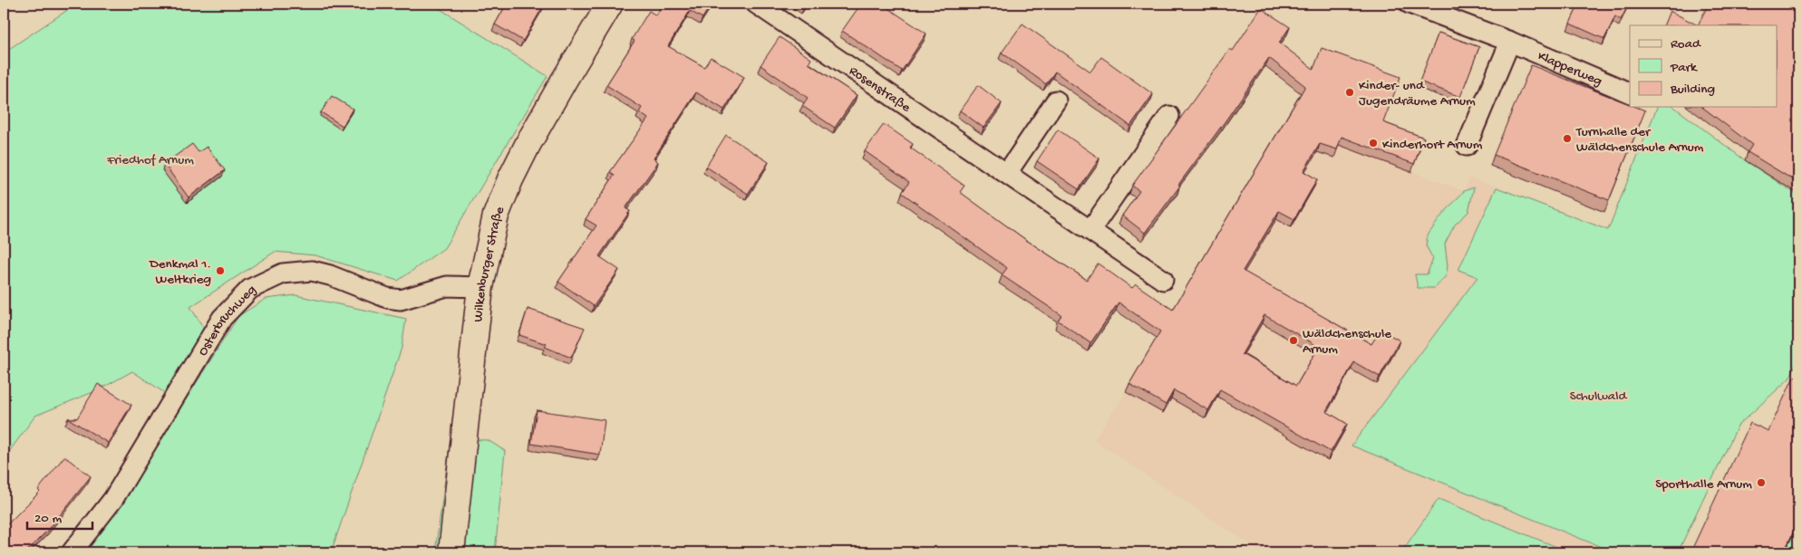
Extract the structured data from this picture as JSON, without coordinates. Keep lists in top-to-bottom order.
{
  "streets": {
    "main road": ["Wilkenburger Straße"],
    "street": ["Klapperweg", "Rosenstraße", "Osterbruchweg"]
  },
  "crossings": [
    ["Wilkenburger Straße", "Osterbruchweg"]
  ],
  "parks": ["Friedhof Arnum", "Schulwald"],
  "places": [
    "Kinder- und Jugendräume Arnum",
    "Turnhalle der Wäldchenschule Arnum",
    "Kinderhort Arnum",
    "Denkmal 1. Weltkrieg",
    "Wäldchenschule Arnum",
    "Sporthalle Arnum"
  ],
  "legend": ["Road", "Park", "Building"],
  "scale_bar": "20 m"
}
